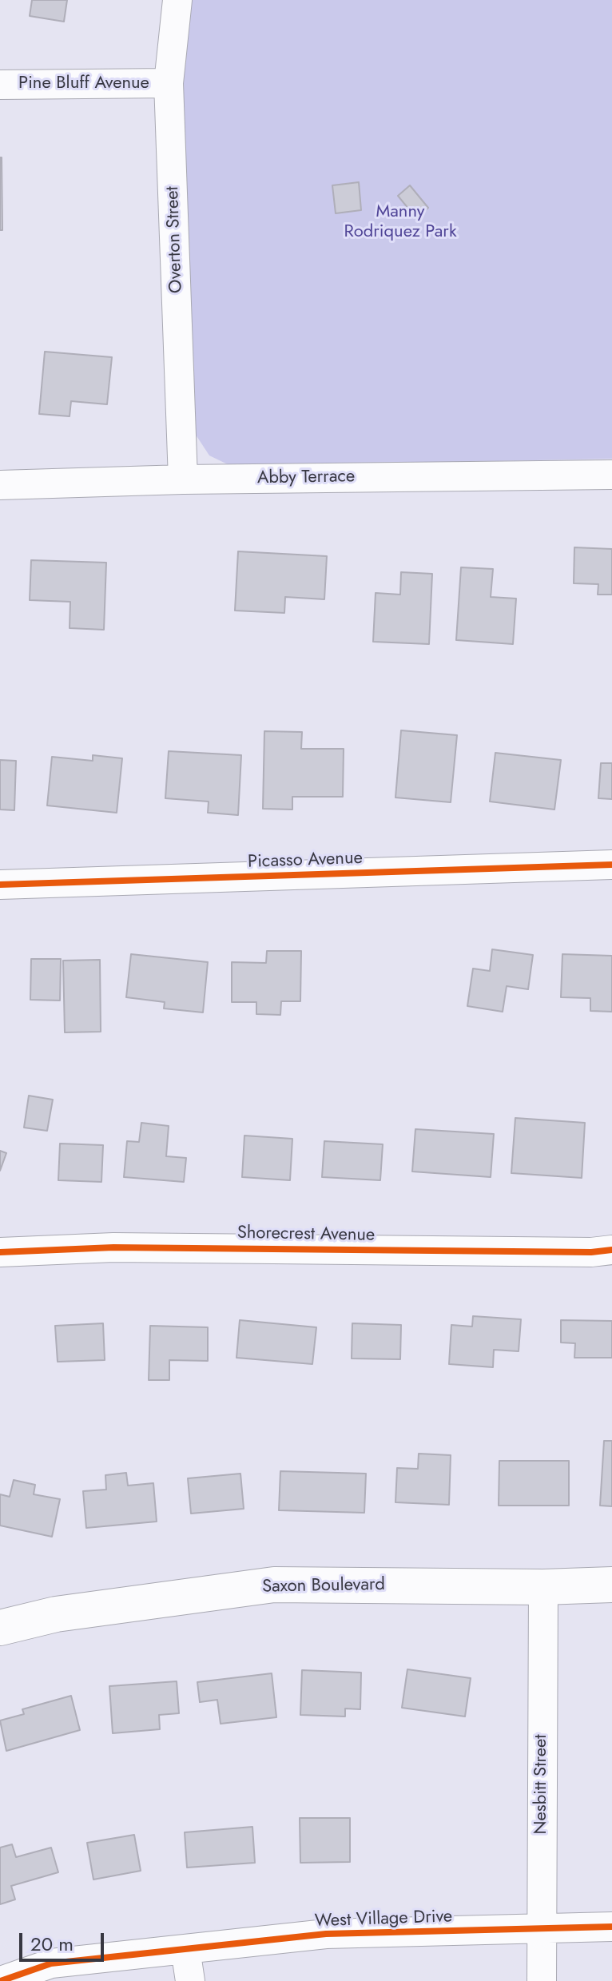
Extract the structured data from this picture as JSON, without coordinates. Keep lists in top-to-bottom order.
{
  "streets": {
    "main road": ["Saxon Boulevard"],
    "street": [
      "Pine Bluff Avenue",
      "Overton Street",
      "Abby Terrace",
      "Picasso Avenue",
      "Shorecrest Avenue",
      "Nesbitt Street",
      "West Village Drive"
    ]
  },
  "crossings": [
    ["Pine Bluff Avenue", "Overton Street"],
    ["Overton Street", "Abby Terrace"],
    ["Saxon Boulevard", "Nesbitt Street"],
    ["Nesbitt Street", "West Village Drive"]
  ],
  "parks": ["Manny Rodriquez Park"],
  "scale_bar": "20 m"
}
